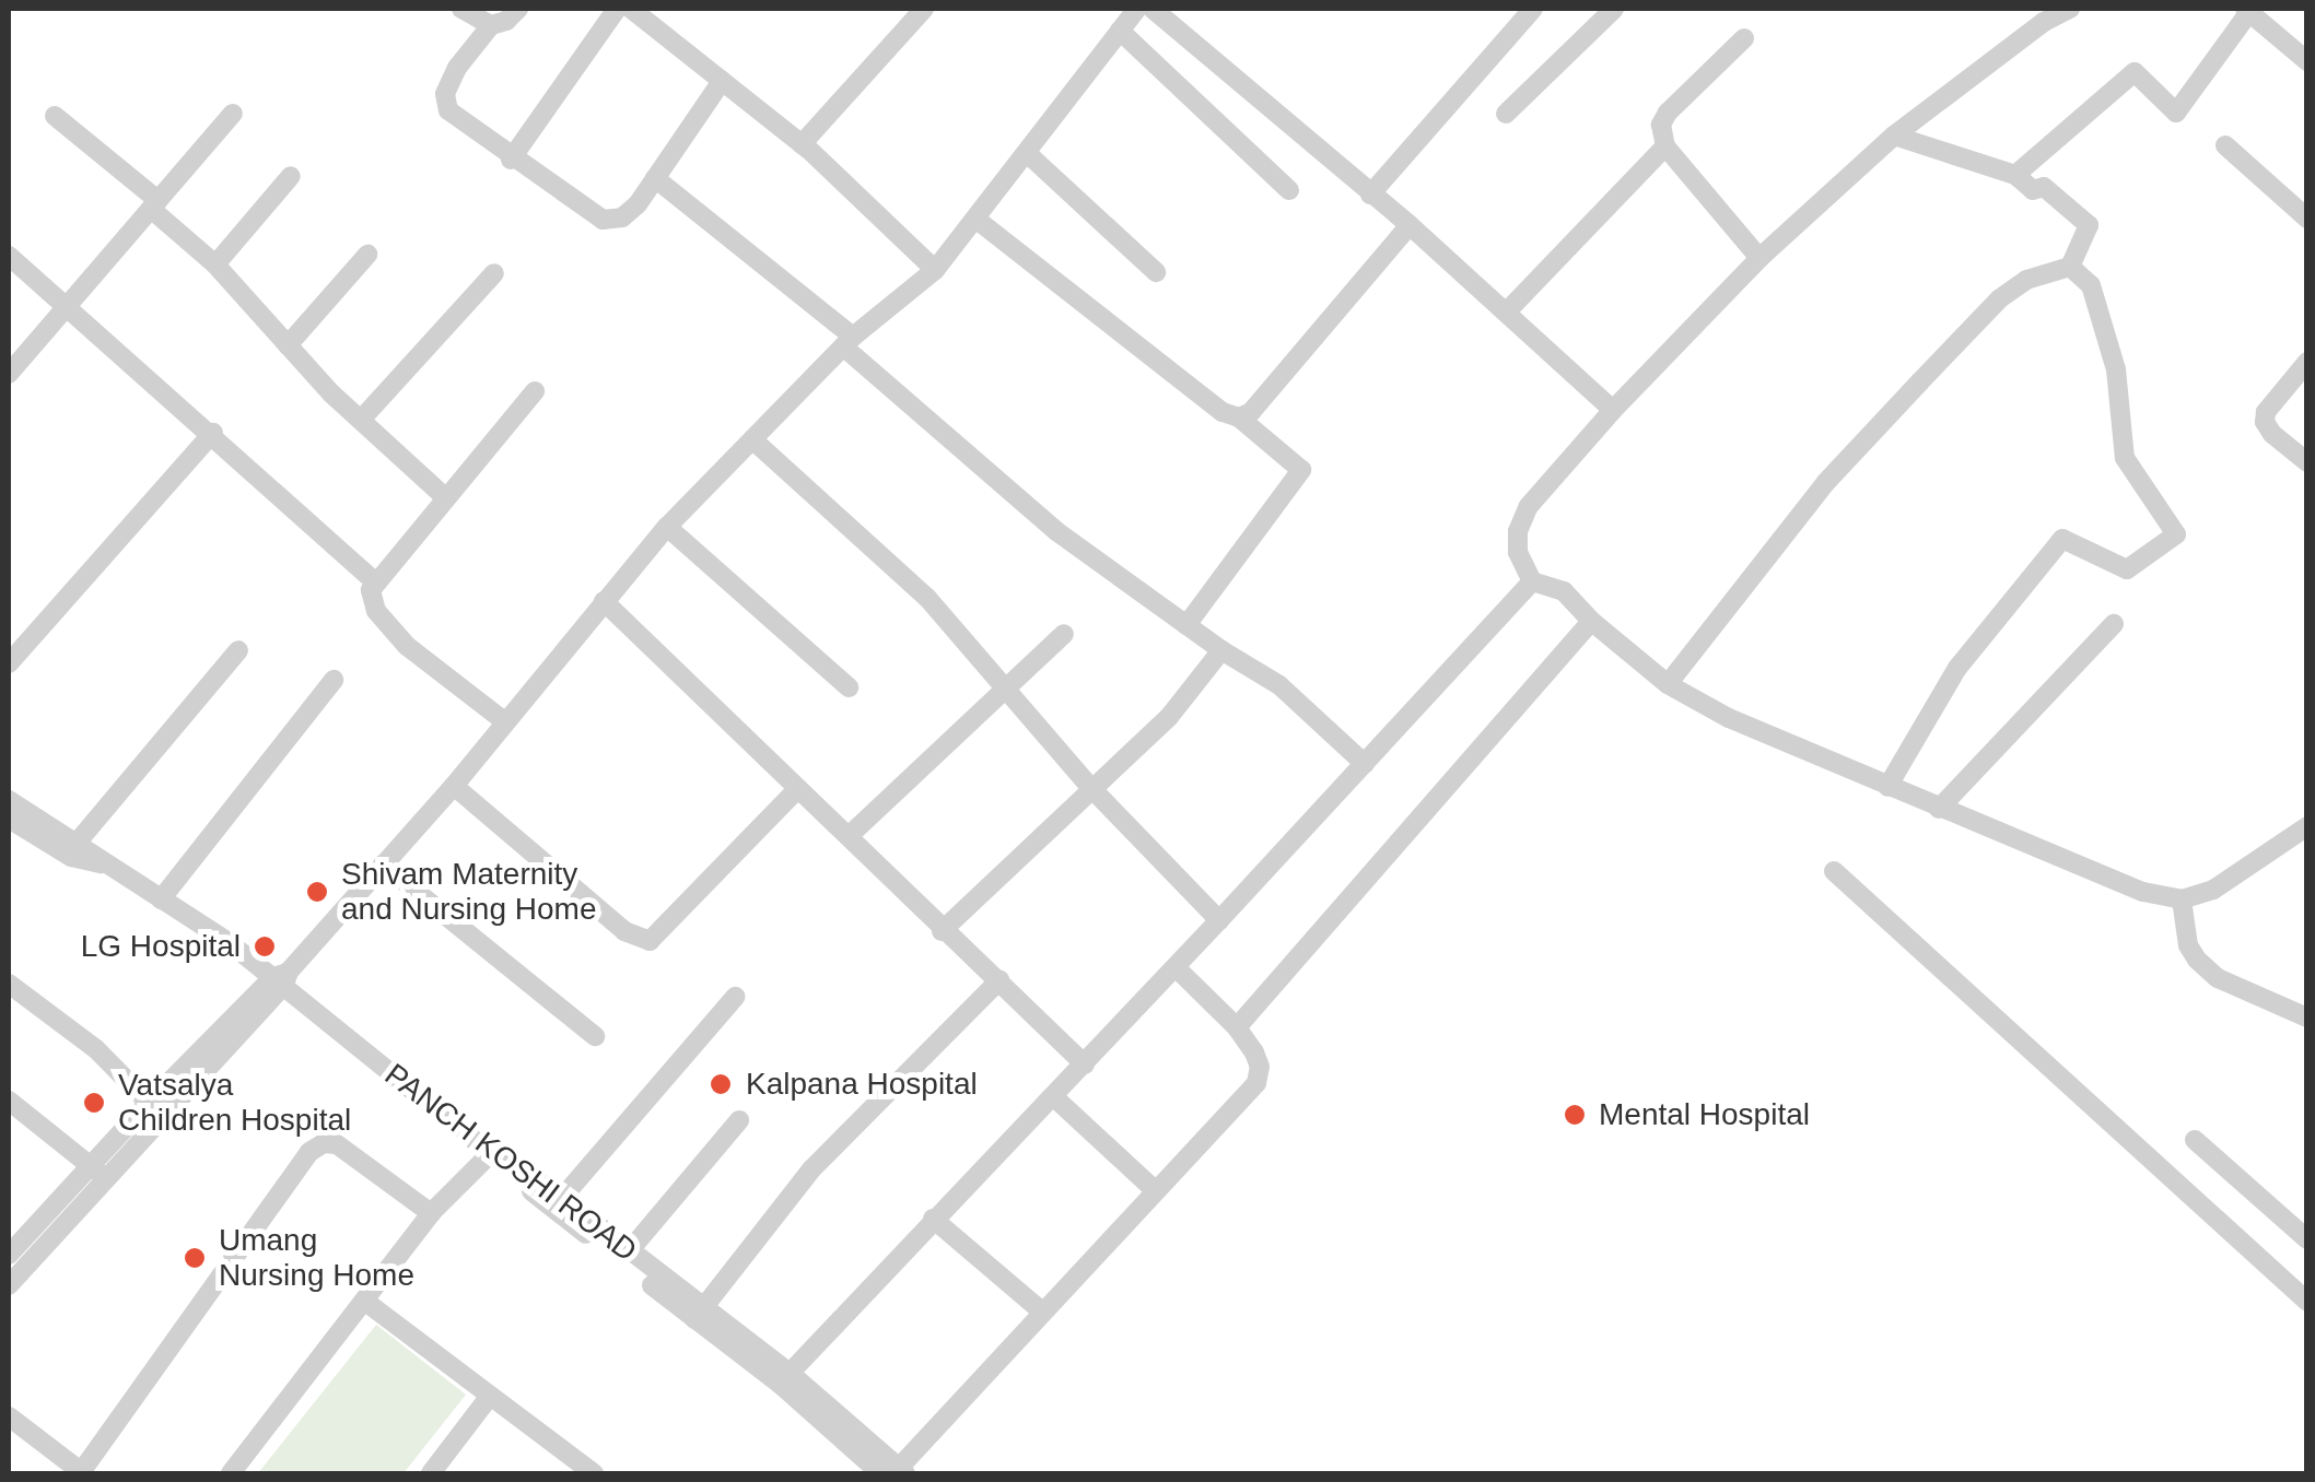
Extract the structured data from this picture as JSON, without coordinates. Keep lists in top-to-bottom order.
{
  "streets": {
    "street": ["PANCH KOSHI ROAD"]
  },
  "places": [
    "Shivam Maternity and Nursing Home",
    "LG Hospital",
    "Kalpana Hospital",
    "Vatsalya Children Hospital",
    "Mental Hospital",
    "Umang Nursing Home"
  ]
}
